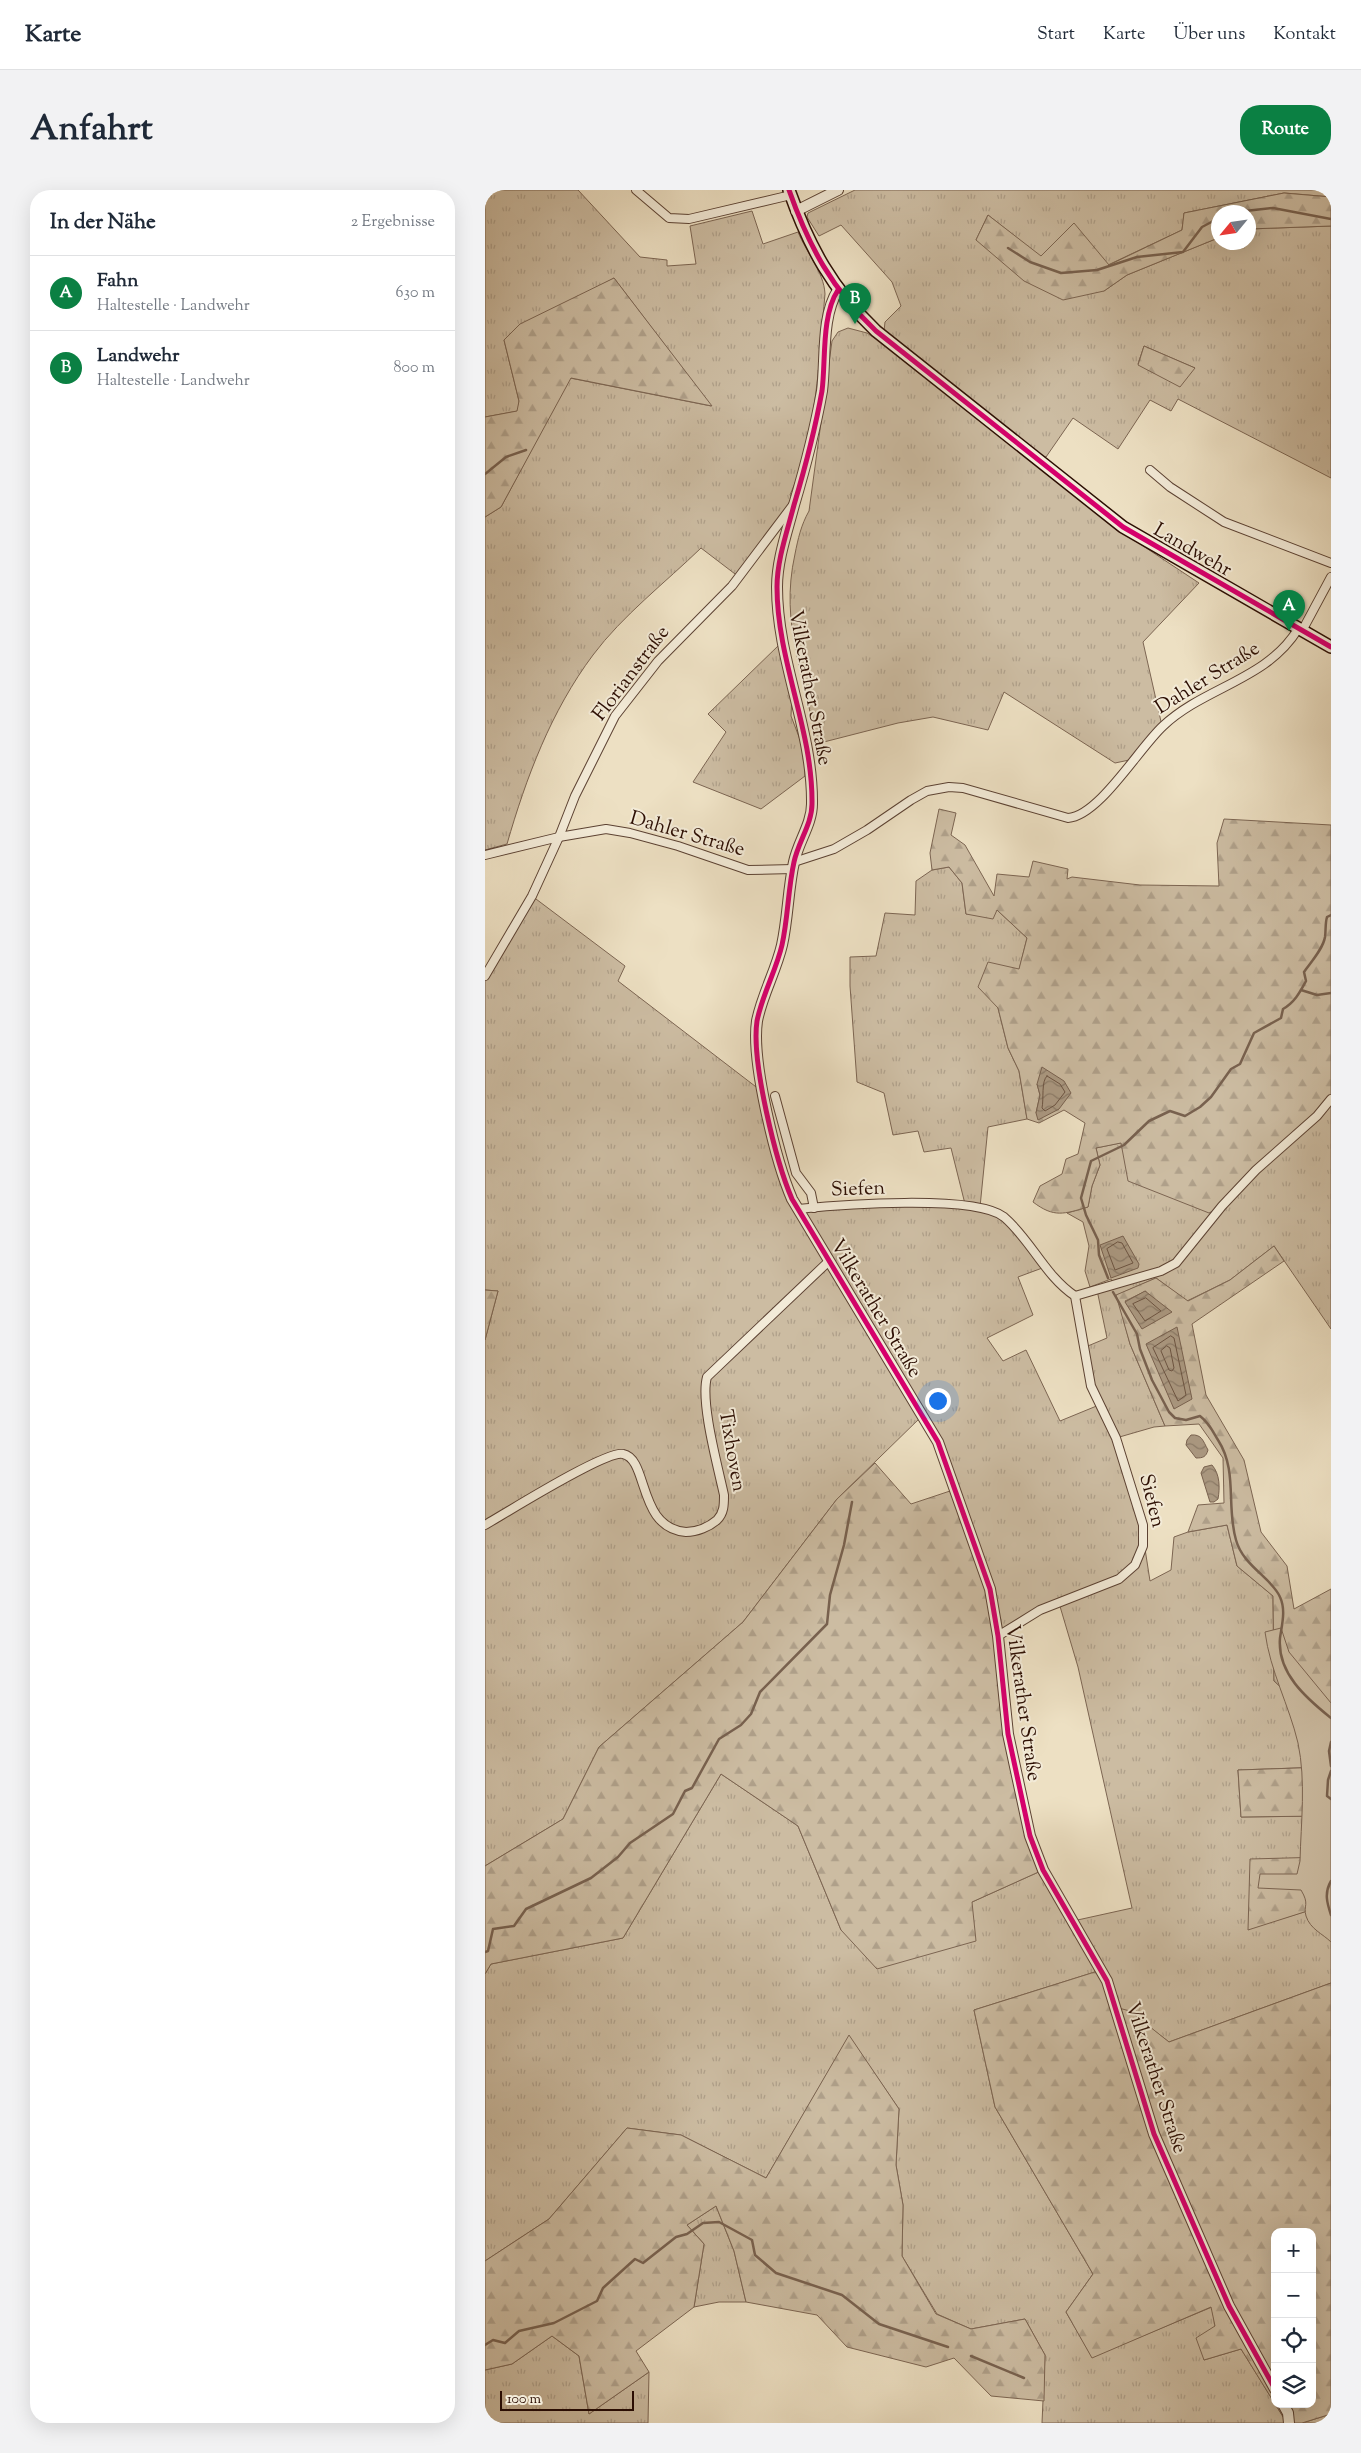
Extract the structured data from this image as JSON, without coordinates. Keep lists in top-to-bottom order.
{
  "streets": {
    "main road": ["Landwehr"],
    "street": [
      "Florianstraße",
      "Dahler Straße",
      "Vilkerather Straße",
      "Siefen",
      "Tixhoven"
    ]
  },
  "crossings": [
    ["Landwehr", "Dahler Straße"],
    ["Landwehr", "Vilkerather Straße"],
    ["Florianstraße", "Dahler Straße"],
    ["Florianstraße", "Vilkerather Straße"],
    ["Dahler Straße", "Vilkerather Straße"],
    ["Vilkerather Straße", "Siefen"],
    ["Vilkerather Straße", "Tixhoven"]
  ],
  "scale_bar": "100 m",
  "north": "bottom left",
  "page": {
    "header": "Karte",
    "nav": [
      "Start",
      "Karte",
      "Über uns",
      "Kontakt"
    ],
    "title": "Anfahrt",
    "buttons": "Route",
    "heading": ["In der Nähe", "2 Ergebnisse"],
    "list": [
      {
        "mark": "A",
        "name": "Fahn",
        "note": "Haltestelle · Landwehr",
        "value": "630 m"
      },
      {
        "mark": "B",
        "name": "Landwehr",
        "note": "Haltestelle · Landwehr",
        "value": "800 m"
      }
    ],
    "pins": ["B", "A"],
    "map_buttons": ["+", "−"],
    "scale": "100 m"
  }
}
